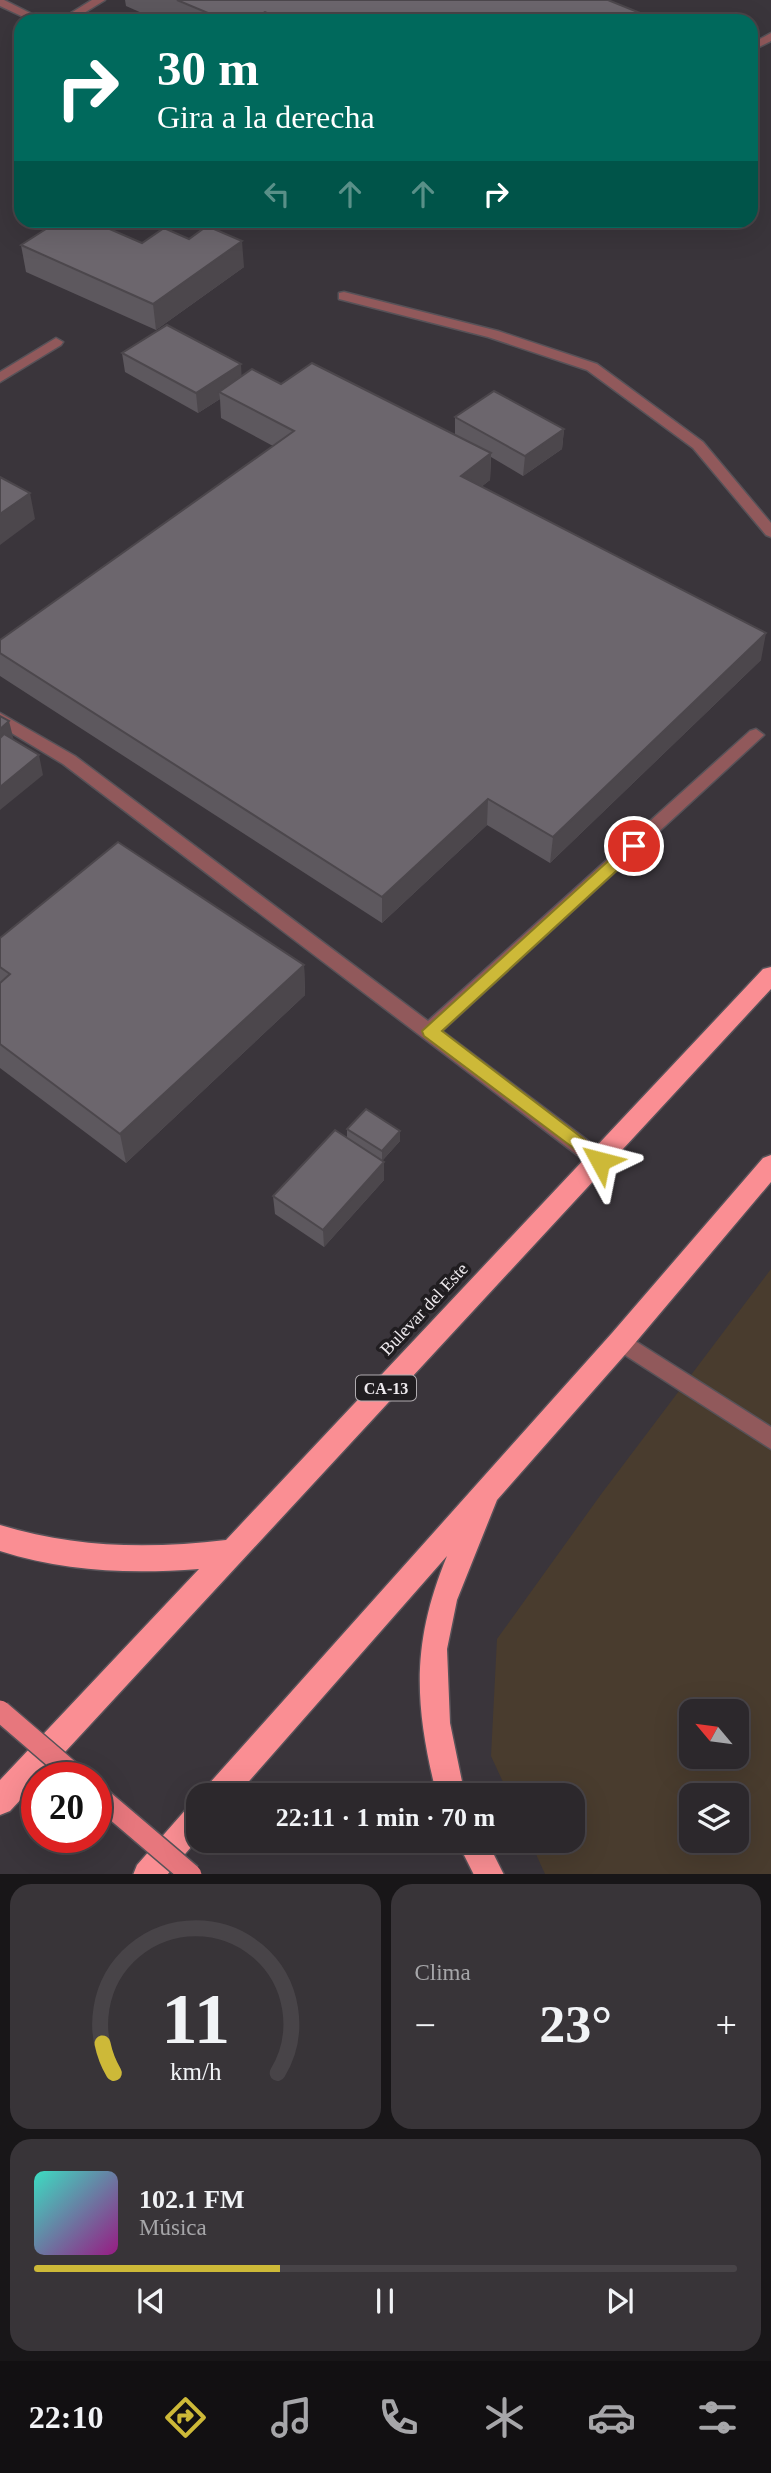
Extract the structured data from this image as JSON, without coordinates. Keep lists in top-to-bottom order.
{
  "streets": {
    "highway": ["Bulevar del Este", "CA-13"]
  },
  "north": "top left",
  "page": {
    "turn": ["30 m", "Gira a la derecha"],
    "limit": "20",
    "trip": "22:11 · 1 min · 70 m",
    "tile": "Clima",
    "heat": ["−", "23°", "+"],
    "song": ["102.1 FM", "Música"],
    "tabs": "22:10",
    "gauge": ["11", "km/h"]
  }
}
